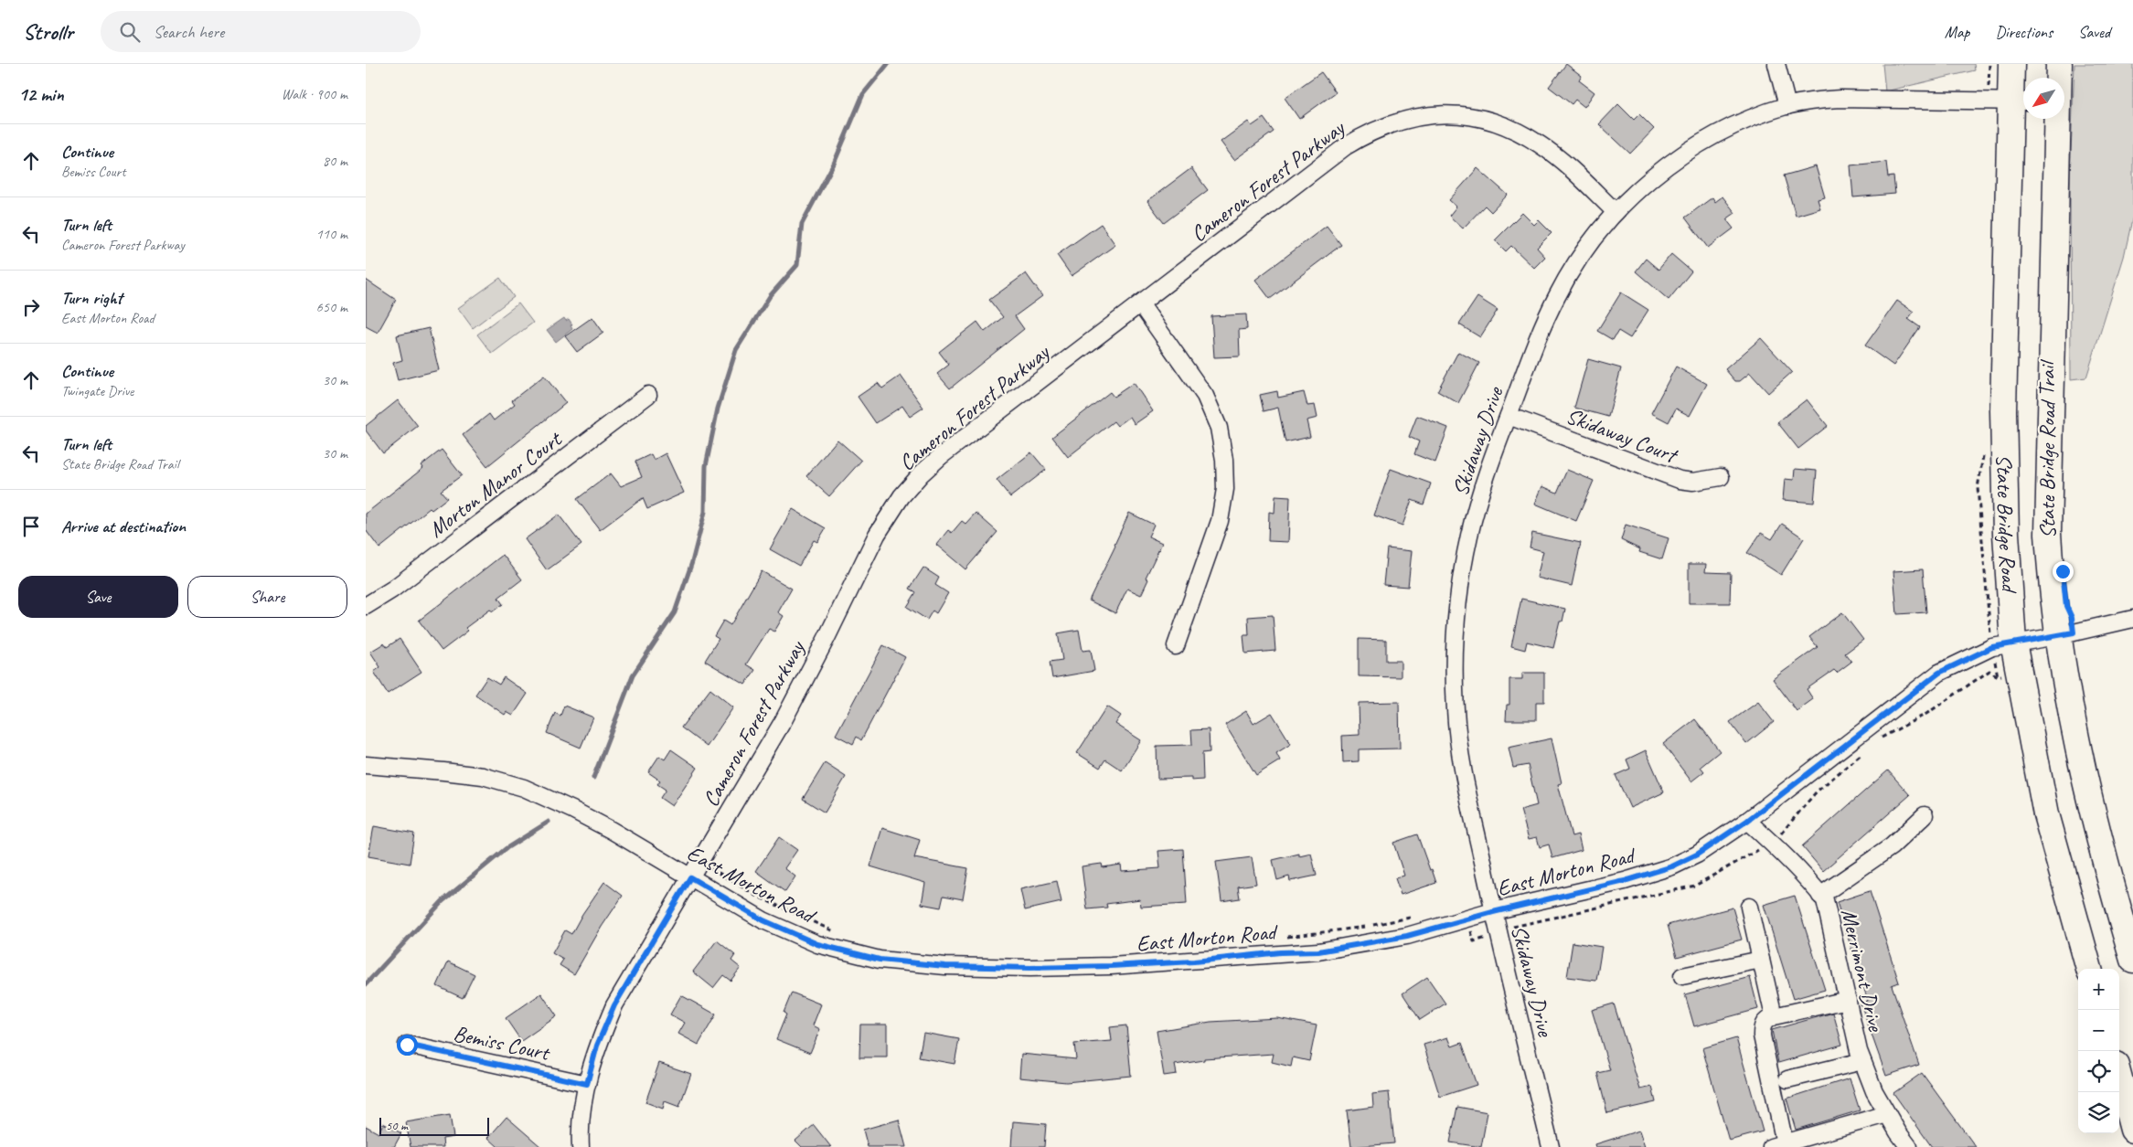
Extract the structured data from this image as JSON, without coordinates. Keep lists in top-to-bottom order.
{
  "streets": {
    "highway": ["State Bridge Road"],
    "street": [
      "Cameron Forest Parkway",
      "Skidaway Court",
      "Skidaway Drive",
      "Morton Manor Court",
      "East Morton Road",
      "Merrimont Drive",
      "Bemiss Court"
    ]
  },
  "crossings": [
    ["Cameron Forest Parkway", "Skidaway Drive"],
    ["Cameron Forest Parkway", "East Morton Road"],
    ["Cameron Forest Parkway", "Bemiss Court"],
    ["Skidaway Court", "Skidaway Drive"],
    ["Skidaway Drive", "State Bridge Road"],
    ["Skidaway Drive", "East Morton Road"],
    ["State Bridge Road", "East Morton Road"],
    ["East Morton Road", "Merrimont Drive"]
  ],
  "scale_bar": "50 m",
  "north": "bottom left",
  "page": {
    "header": "Strollr",
    "search": "Search here",
    "nav": ["Map", "Directions", "Saved"],
    "heading": ["12 min", "Walk · 900 m"],
    "list": [
      ["Continue", "Bemiss Court", "80 m"],
      ["Turn left", "Cameron Forest Parkway", "110 m"],
      ["Turn right", "East Morton Road", "650 m"],
      ["Continue", "Twingate Drive", "30 m"],
      ["Turn left", "State Bridge Road Trail", "30 m"],
      "Arrive at destination"
    ],
    "buttons": ["Save", "Share"],
    "map_buttons": ["+", "−"],
    "scale": "50 m"
  }
}
